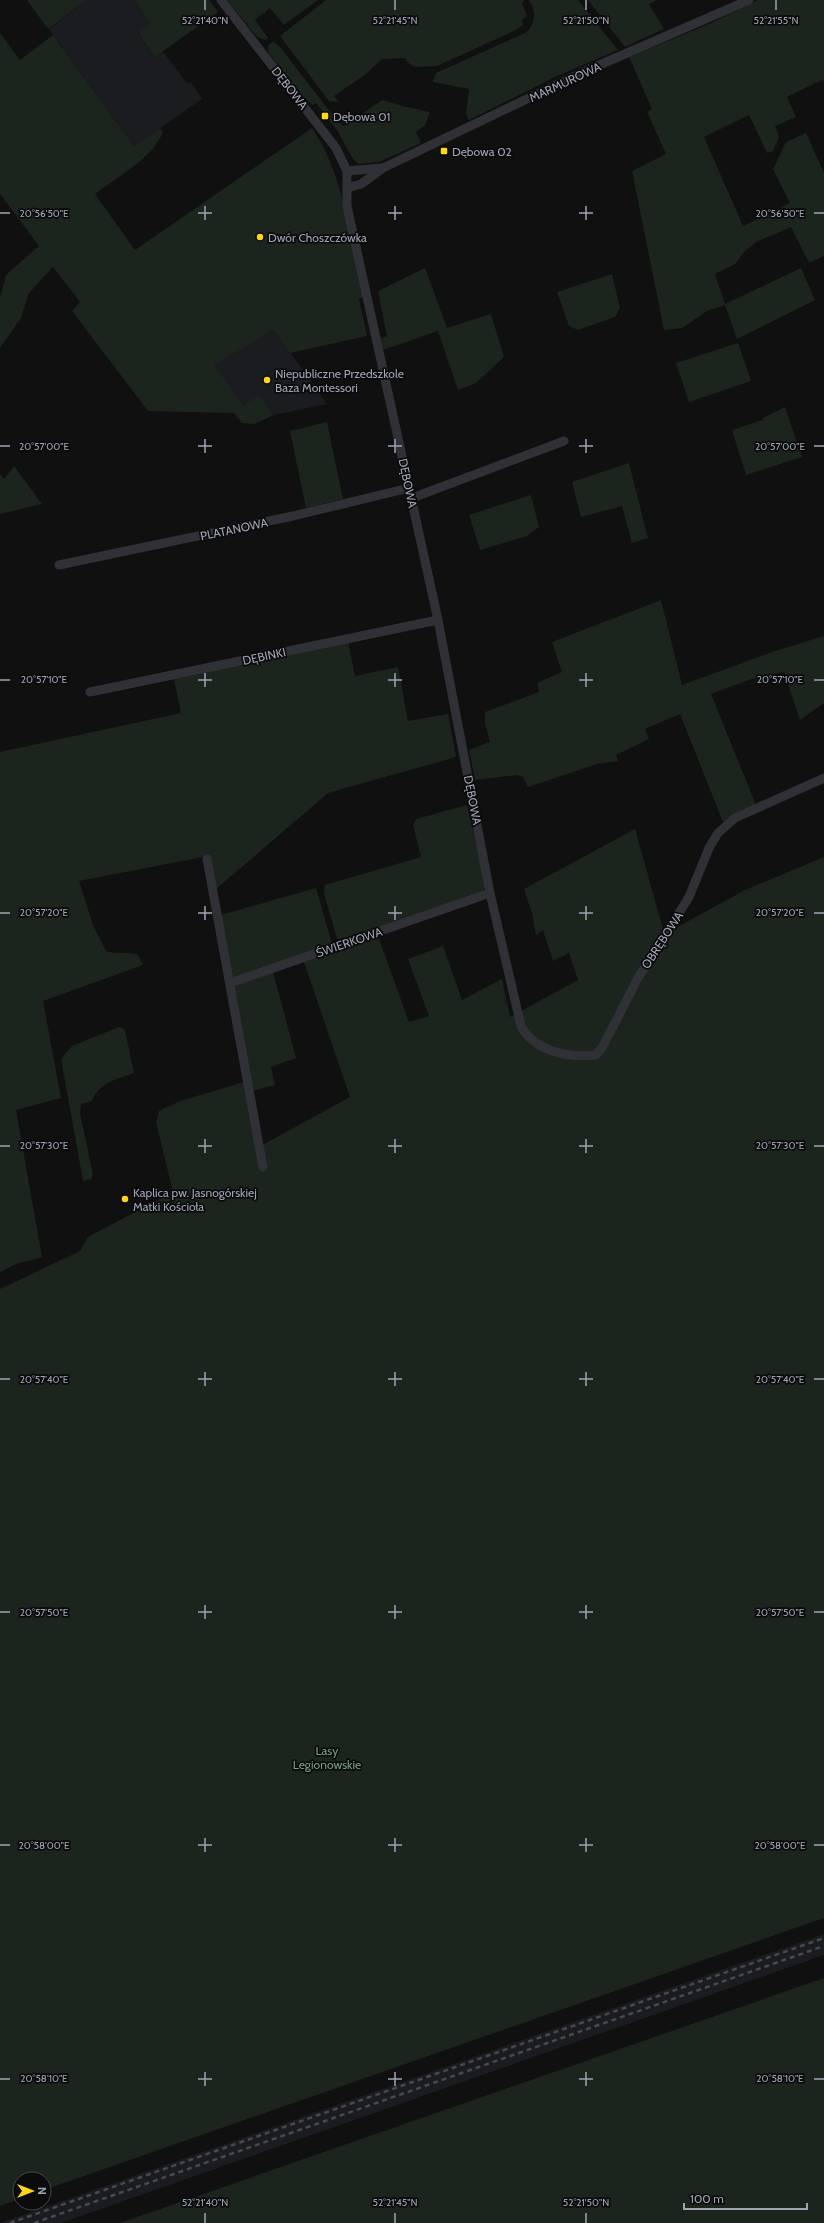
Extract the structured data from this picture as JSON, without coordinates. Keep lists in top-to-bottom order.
{
  "streets": {
    "street": [
      "MARMUROWA",
      "DĘBOWA",
      "PLATANOWA",
      "DĘBINKI",
      "OBRĘBOWA",
      "ŚWIERKOWA"
    ]
  },
  "crossings": [
    ["MARMUROWA", "DĘBOWA"],
    ["DĘBOWA", "PLATANOWA"],
    ["DĘBOWA", "DĘBINKI"],
    ["DĘBOWA", "OBRĘBOWA"],
    ["DĘBOWA", "ŚWIERKOWA"]
  ],
  "parks": ["Lasy Legionowskie"],
  "places": {
    "transit": ["Dębowa 01", "Dębowa 02"],
    "other": ["Dwór Choszczówka", "Niepubliczne Przedszkole Baza Montessori", "Kaplica pw. Jasnogórskiej Matki Kościoła"]
  },
  "scale_bar": "100 m",
  "north": "right",
  "coordinates": [
    "52°21'40\"N",
    "52°21'45\"N",
    "52°21'50\"N",
    "52°21'55\"N",
    "20°56'50\"E",
    "20°57'00\"E",
    "20°57'10\"E",
    "20°57'20\"E",
    "20°57'30\"E",
    "20°57'40\"E",
    "20°57'50\"E",
    "20°58'00\"E",
    "20°58'10\"E"
  ]
}
